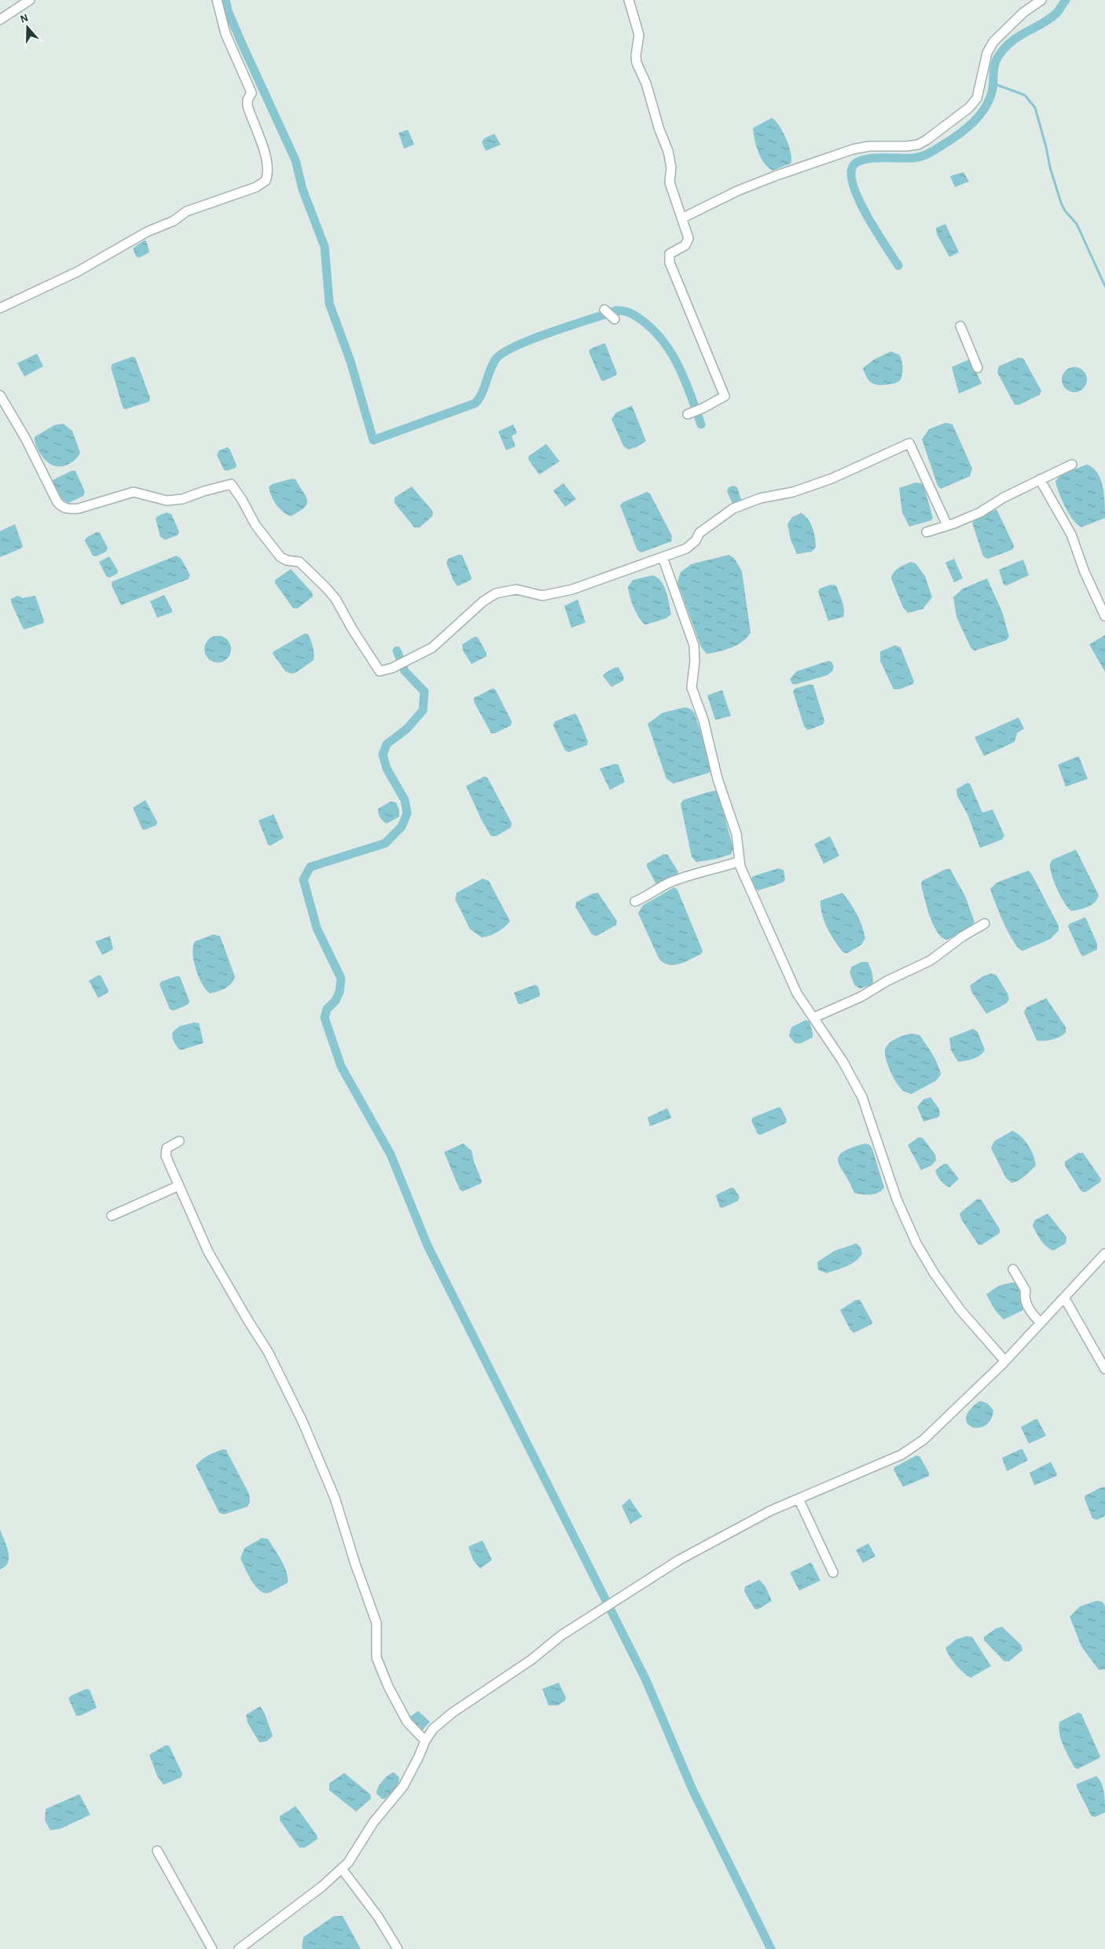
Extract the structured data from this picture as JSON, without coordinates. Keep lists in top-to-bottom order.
{
  "north": "top"
}
